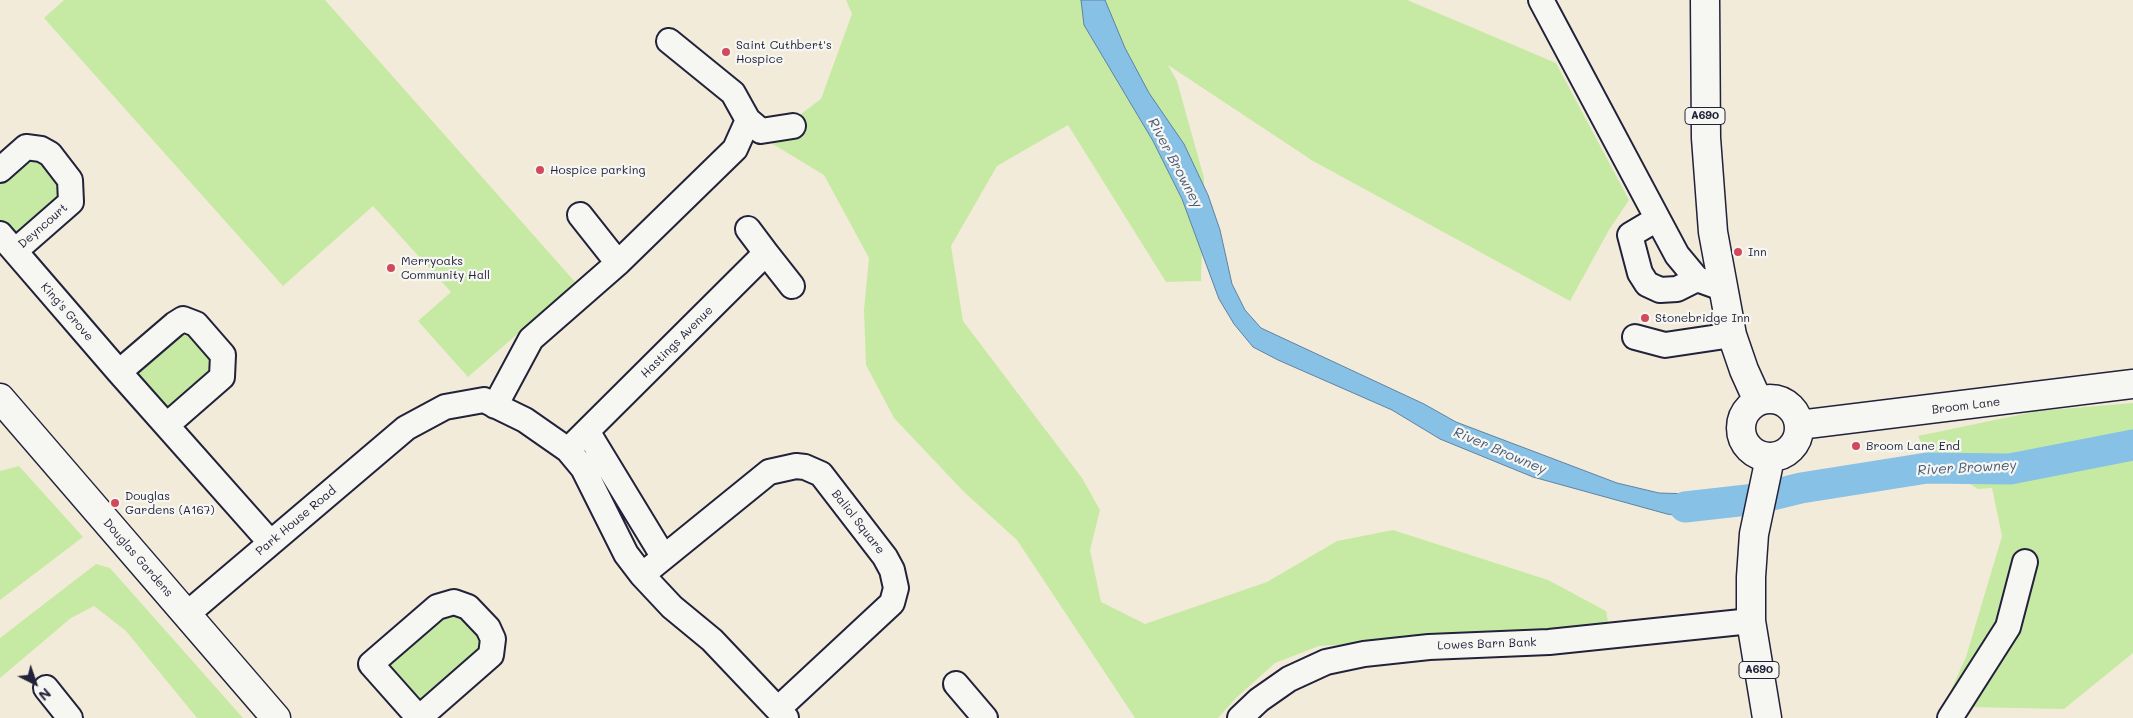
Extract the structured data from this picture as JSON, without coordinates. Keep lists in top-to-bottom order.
{
  "streets": {
    "main road": ["A690", "Broom Lane", "Douglas Gardens"],
    "street": [
      "Deyncourt",
      "King's Grove",
      "Hastings Avenue",
      "Park House Road",
      "Baliol Square",
      "Lowes Barn Bank"
    ]
  },
  "crossings": [
    ["A690", "Broom Lane"],
    ["A690", "Lowes Barn Bank"],
    ["Deyncourt", "King's Grove"],
    ["King's Grove", "Park House Road"],
    ["Park House Road", "Douglas Gardens"]
  ],
  "water": ["River Browney"],
  "places": [
    "Saint Cuthbert's Hospice",
    "Hospice parking",
    "Inn",
    "Merryoaks Community Hall",
    "Stonebridge Inn",
    "Broom Lane End",
    "Douglas Gardens (A167)"
  ],
  "north": "bottom right"
}
